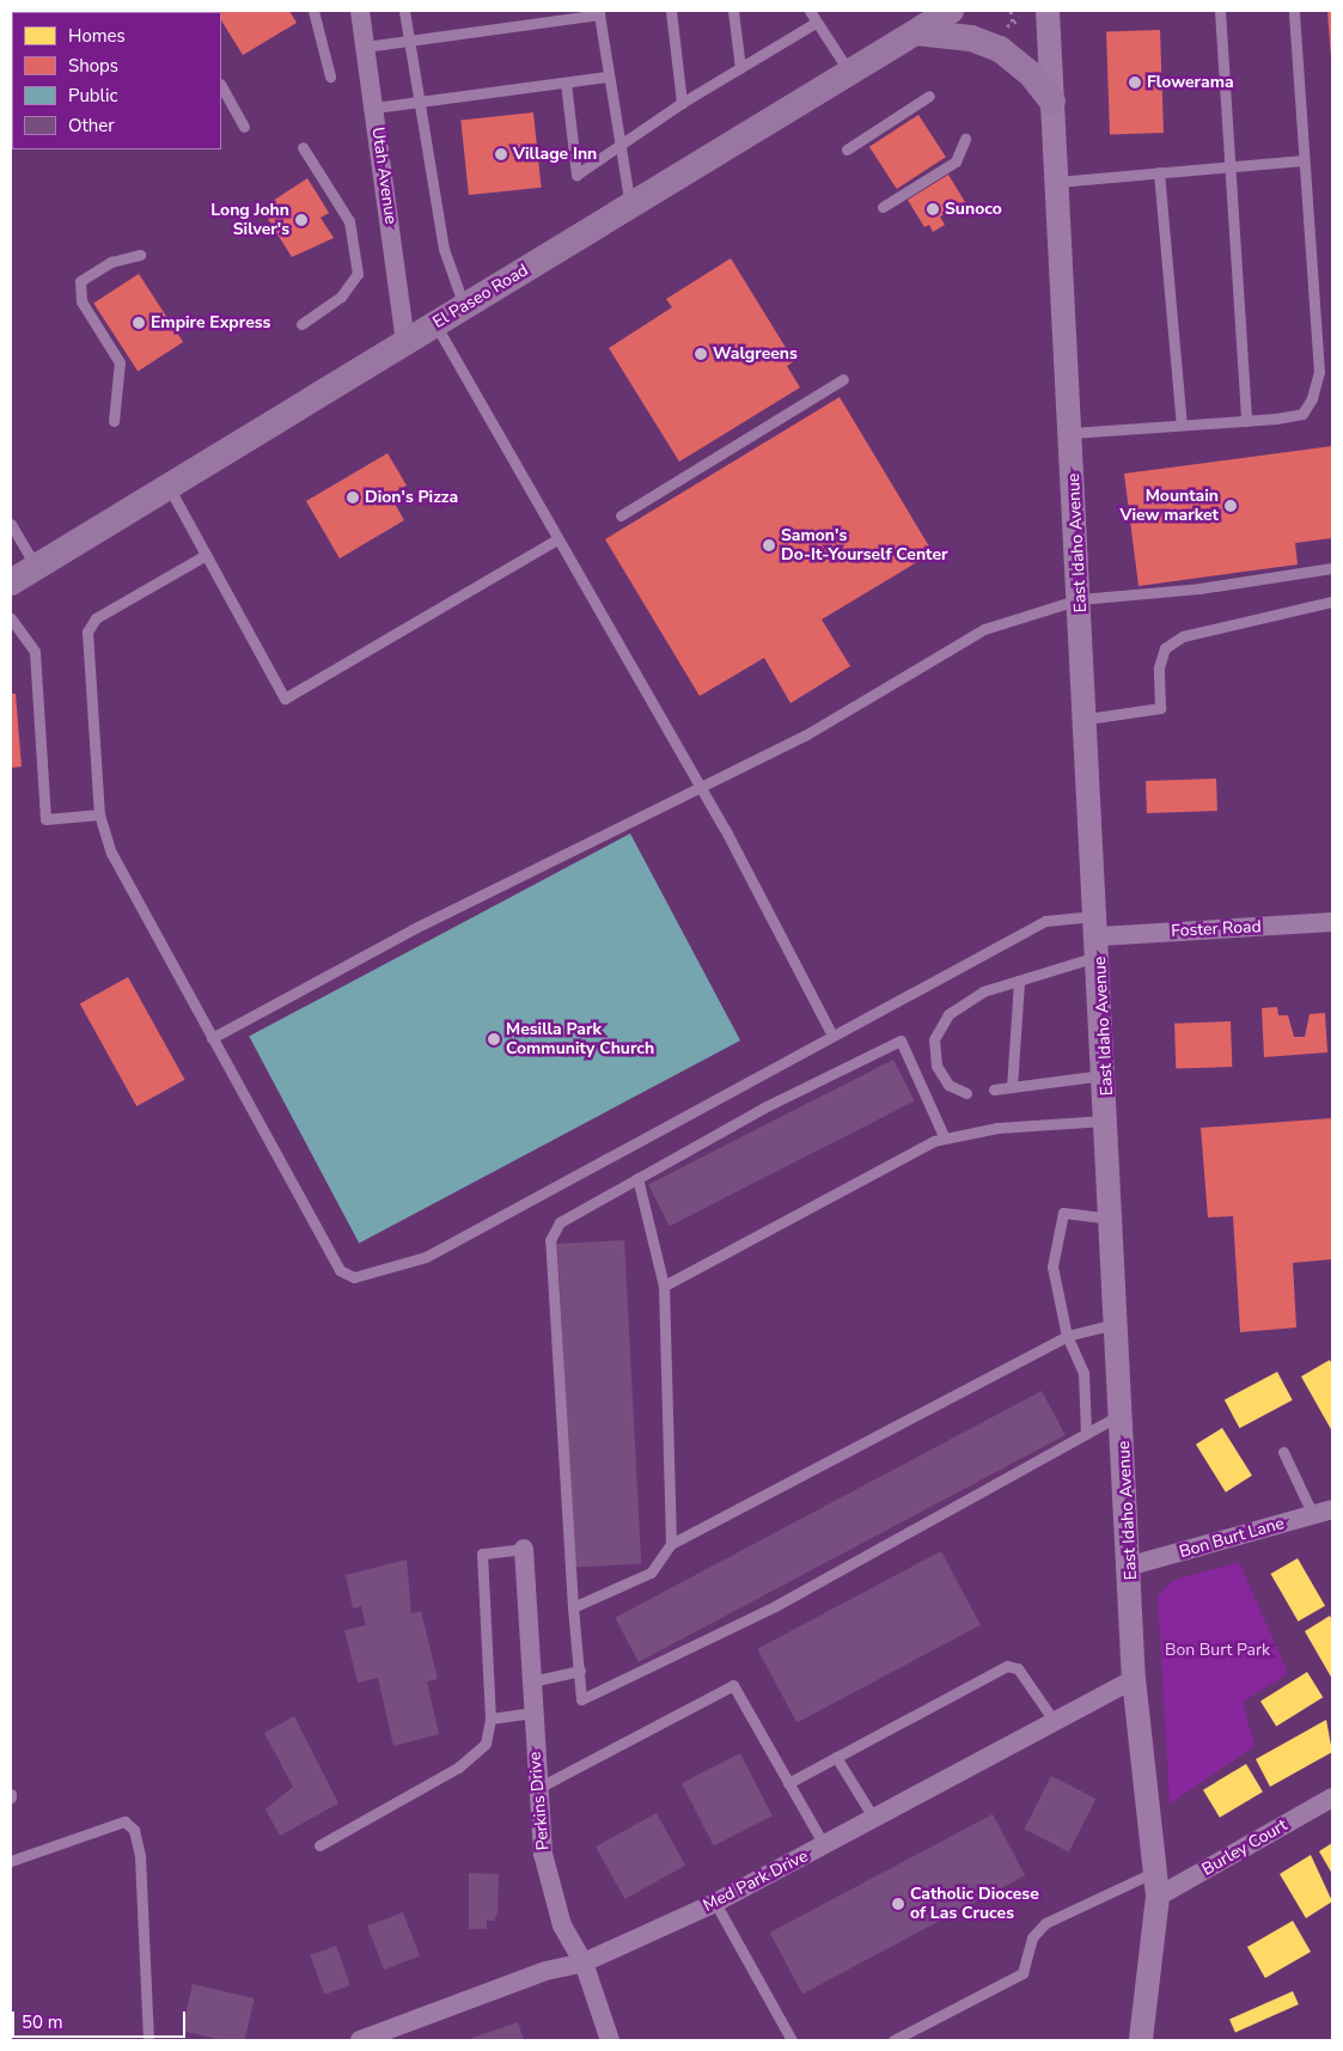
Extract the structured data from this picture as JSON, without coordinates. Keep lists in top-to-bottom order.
{
  "streets": {
    "main road": ["El Paseo Road"],
    "street": [
      "Utah Avenue",
      "East Idaho Avenue",
      "Foster Road",
      "Bon Burt Lane",
      "Perkins Drive",
      "Burley Court",
      "Med Park Drive"
    ]
  },
  "crossings": [
    ["Utah Avenue", "El Paseo Road"],
    ["East Idaho Avenue", "Foster Road"],
    ["East Idaho Avenue", "Bon Burt Lane"],
    ["East Idaho Avenue", "Burley Court"],
    ["East Idaho Avenue", "Med Park Drive"],
    ["Perkins Drive", "Med Park Drive"]
  ],
  "parks": ["Bon Burt Park"],
  "places": [
    "Flowerama",
    "Village Inn",
    "Sunoco",
    "Long John Silver's",
    "Empire Express",
    "Walgreens",
    "Dion's Pizza",
    "Mountain View market",
    "Samon's Do-It-Yourself Center",
    "Mesilla Park Community Church",
    "Catholic Diocese of Las Cruces"
  ],
  "legend": [
    "Homes",
    "Shops",
    "Public",
    "Other"
  ],
  "scale_bar": "50 m"
}
